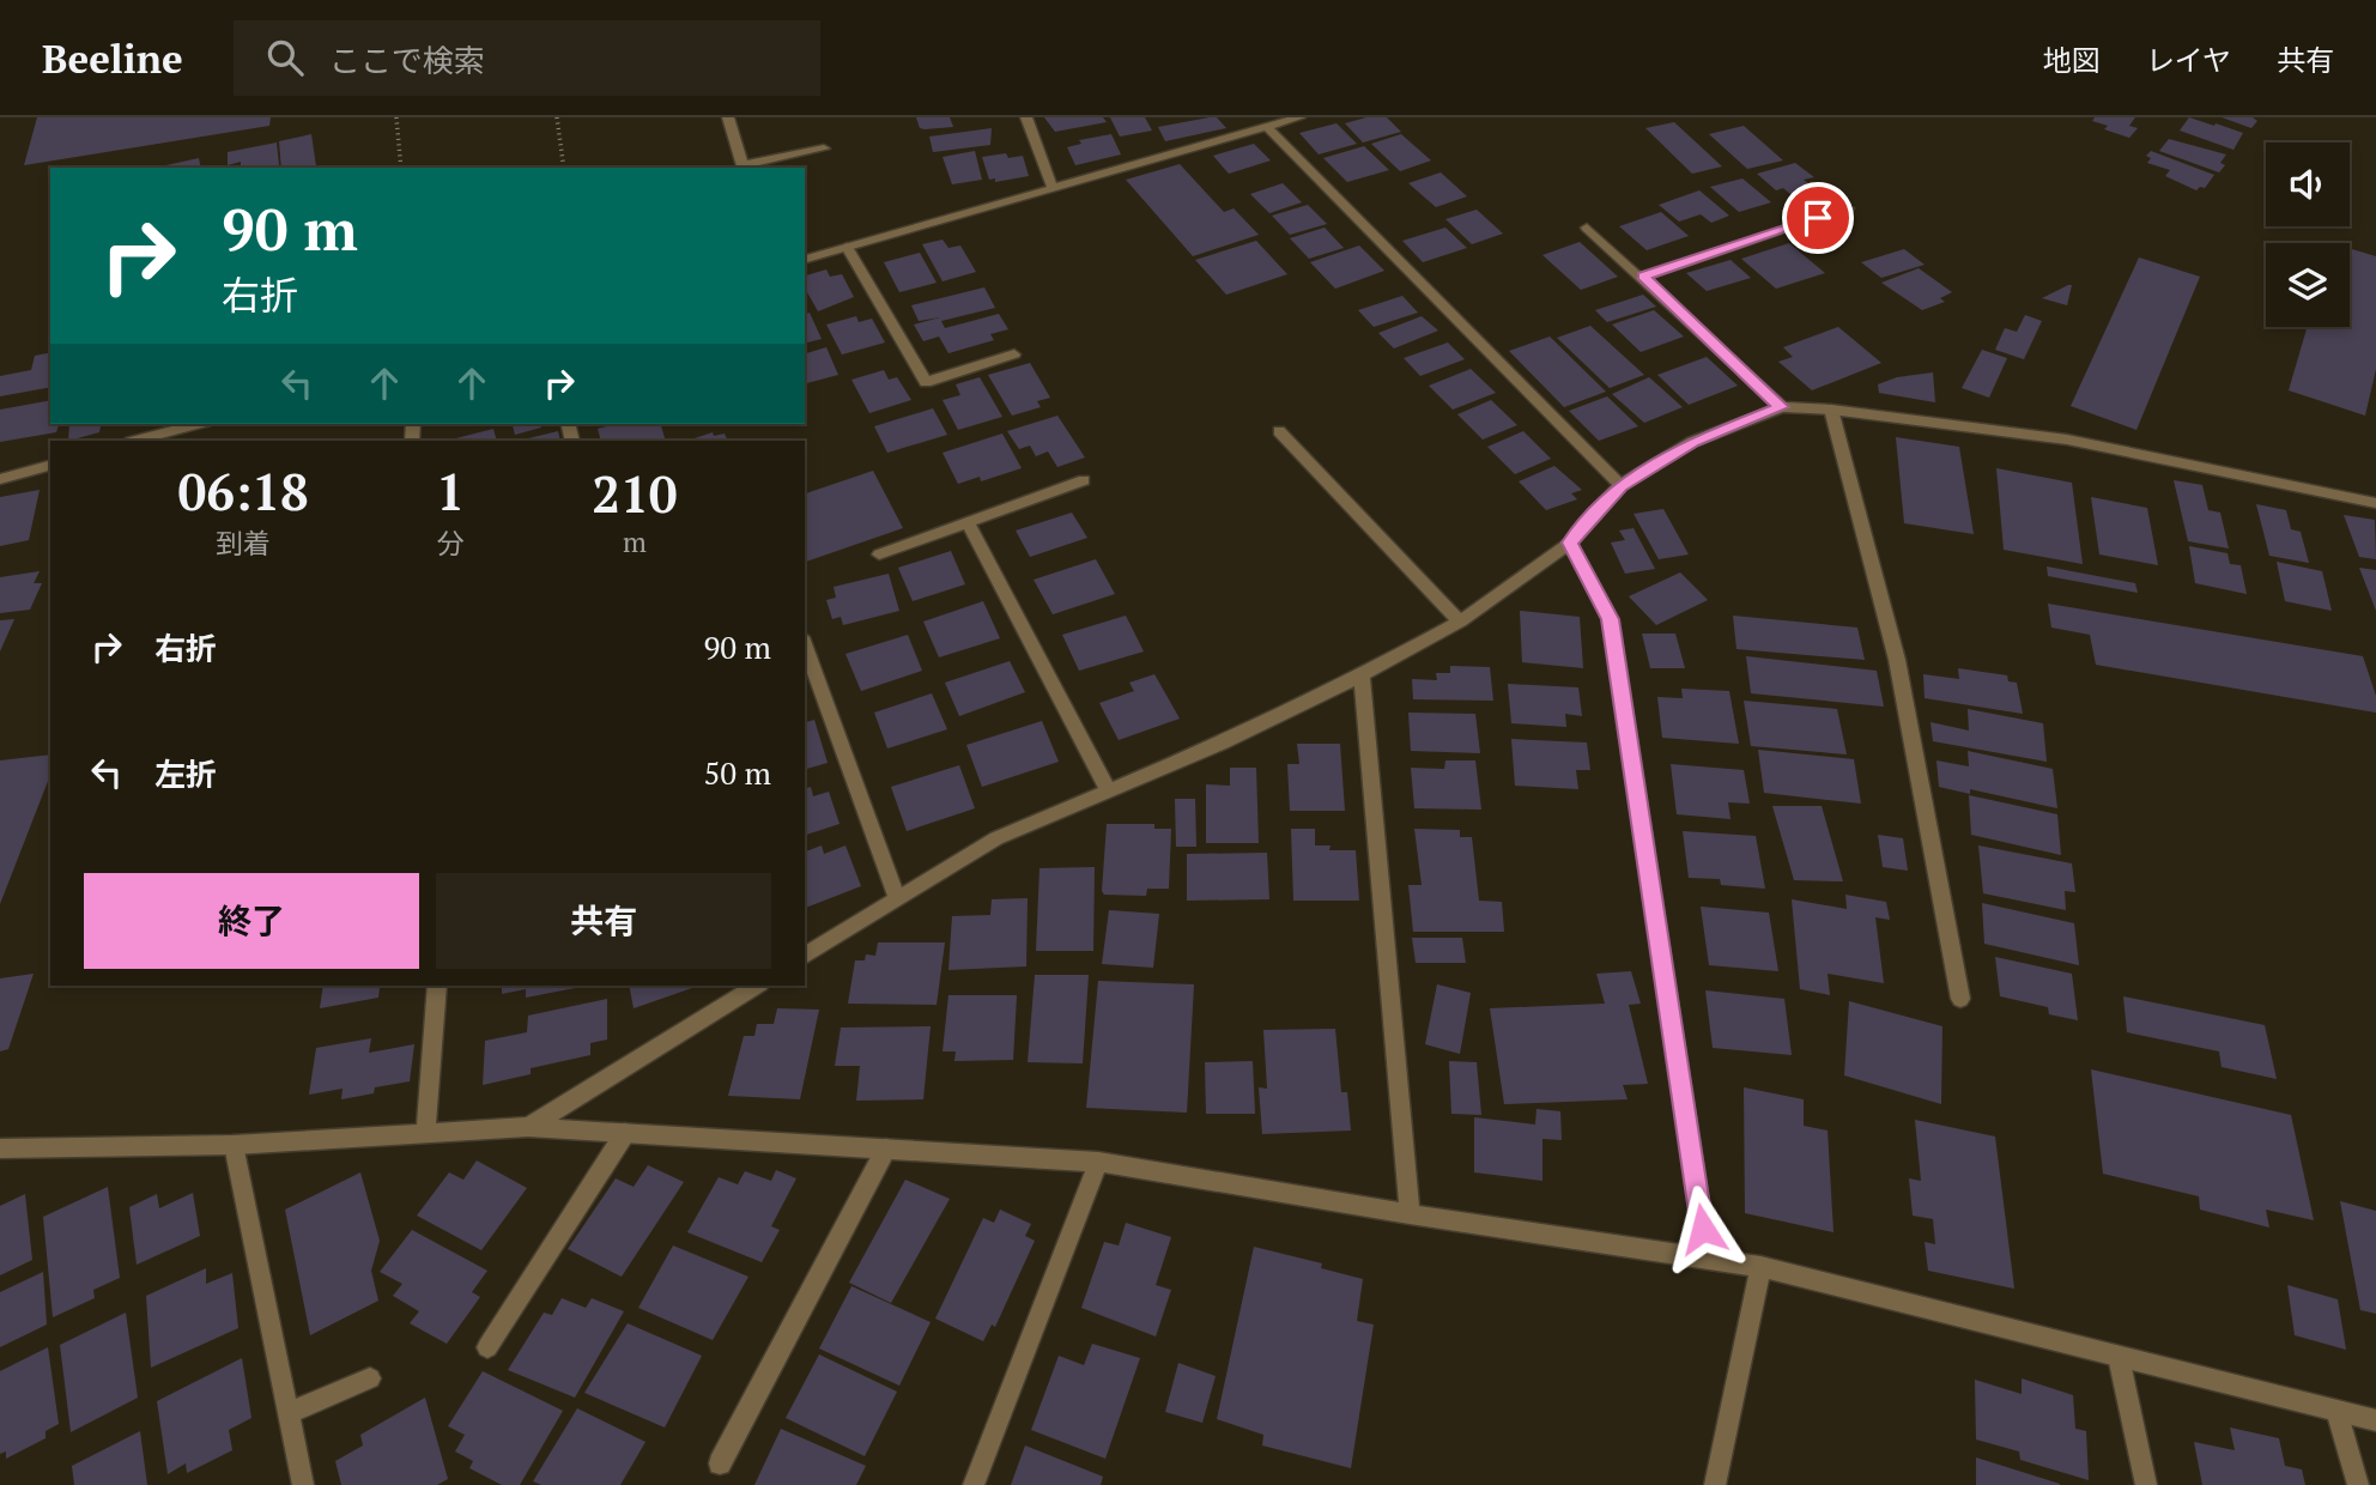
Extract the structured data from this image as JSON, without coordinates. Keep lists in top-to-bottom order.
{
  "page": {
    "header": "Beeline",
    "search": "ここで検索",
    "nav": ["地図", "レイヤ", "共有"],
    "turn": ["90 m", "右折"],
    "eta": [
      "06:18",
      "到着",
      "1",
      "分",
      "210",
      "m"
    ],
    "list": [
      {
        "name": "右折",
        "value": "90 m"
      },
      {
        "name": "左折",
        "value": "50 m"
      }
    ],
    "buttons": ["終了", "共有"]
  }
}
